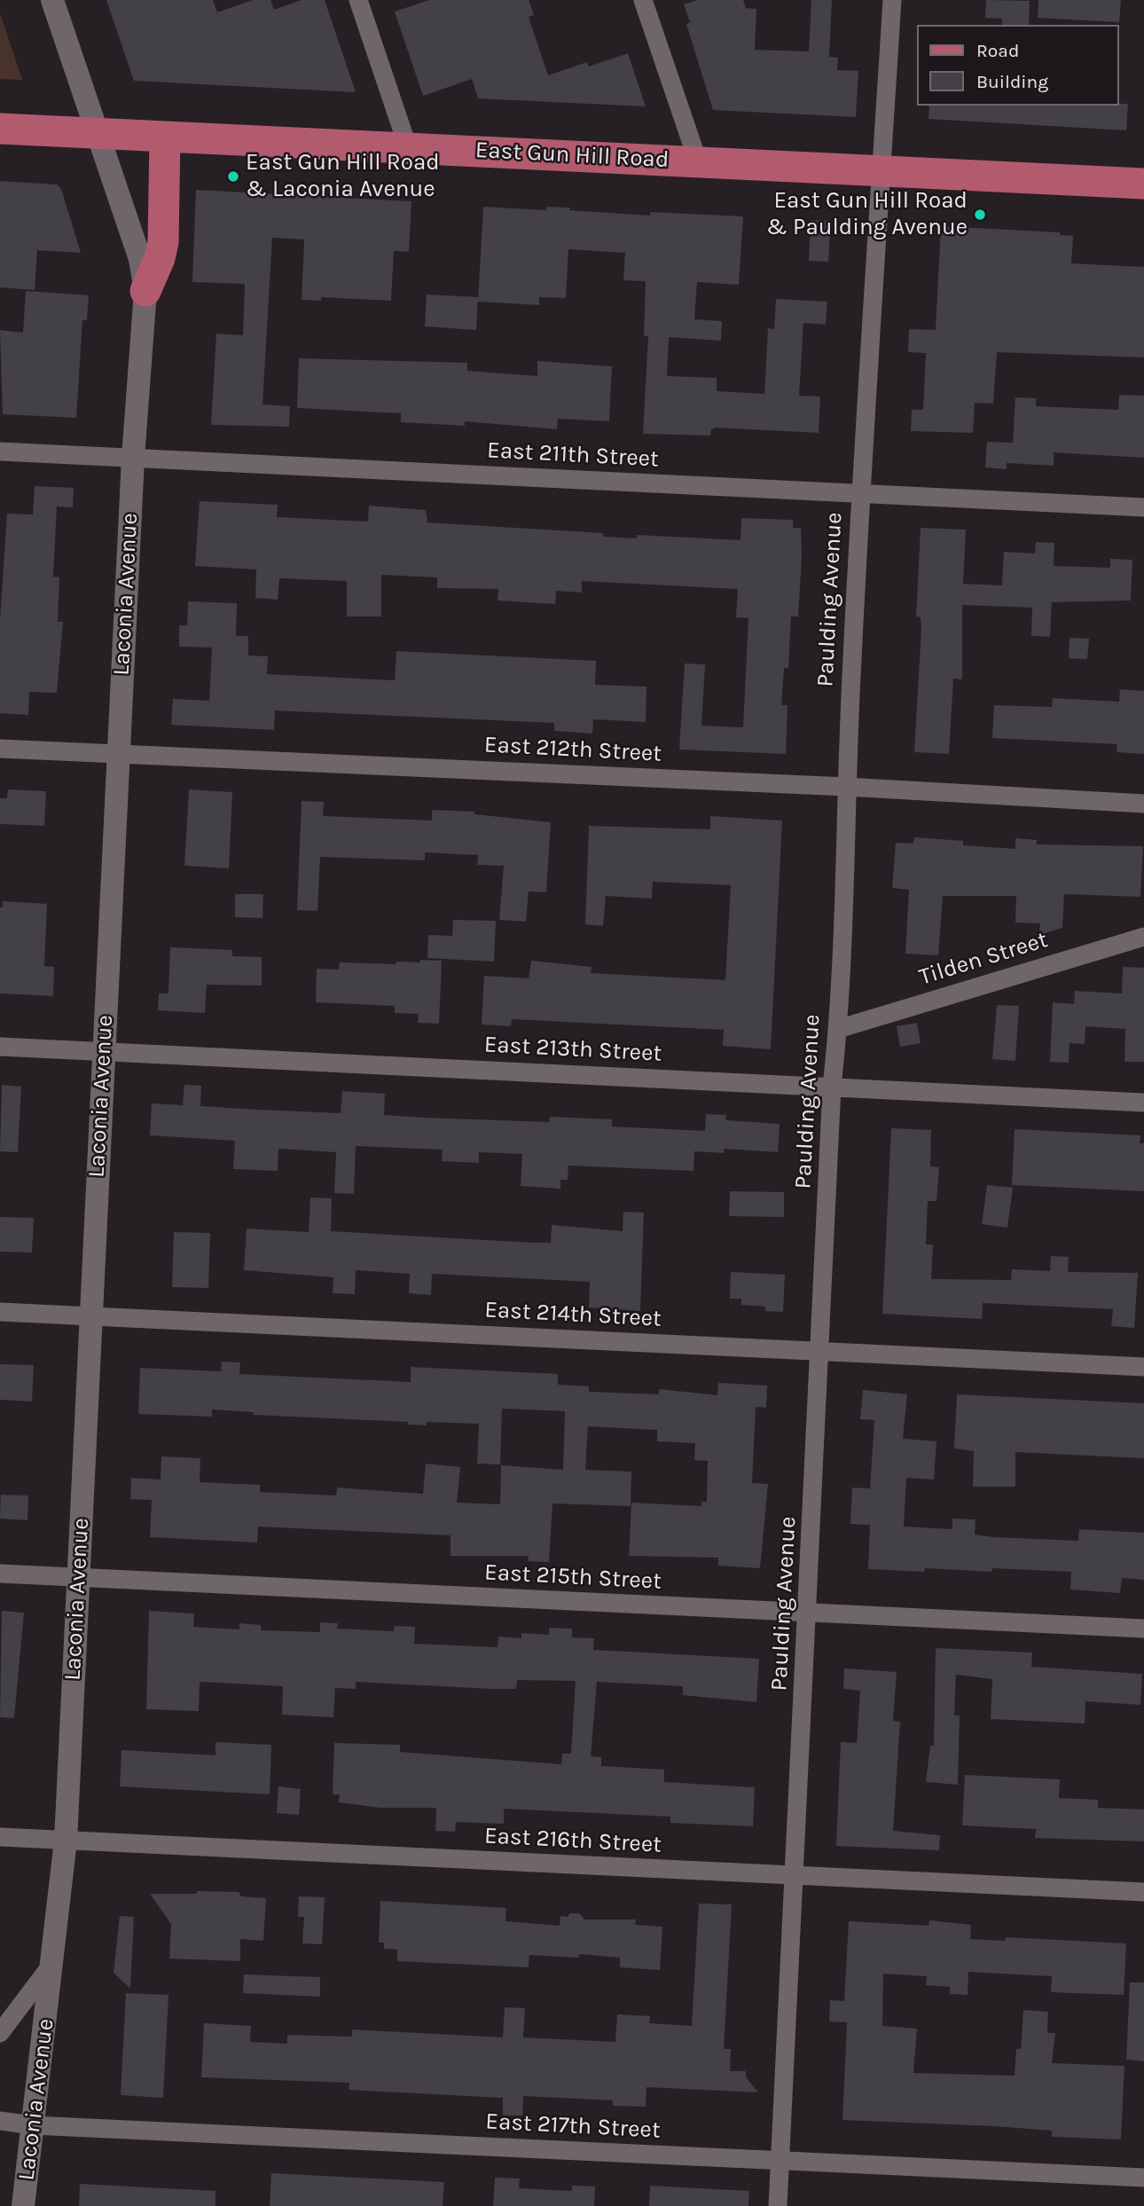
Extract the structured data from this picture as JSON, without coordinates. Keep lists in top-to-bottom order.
{
  "streets": {
    "main road": ["East Gun Hill Road"],
    "street": [
      "East 211th Street",
      "Laconia Avenue",
      "Paulding Avenue",
      "East 212th Street",
      "Tilden Street",
      "East 213th Street",
      "East 214th Street",
      "East 215th Street",
      "East 216th Street",
      "East 217th Street"
    ]
  },
  "crossings": [
    ["East Gun Hill Road", "Laconia Avenue"],
    ["East Gun Hill Road", "Paulding Avenue"],
    ["East 211th Street", "Laconia Avenue"],
    ["East 211th Street", "Paulding Avenue"],
    ["Laconia Avenue", "East 212th Street"],
    ["Laconia Avenue", "East 213th Street"],
    ["Laconia Avenue", "East 214th Street"],
    ["Laconia Avenue", "East 215th Street"],
    ["Laconia Avenue", "East 216th Street"],
    ["Laconia Avenue", "East 217th Street"],
    ["Paulding Avenue", "East 212th Street"],
    ["Paulding Avenue", "Tilden Street"],
    ["Paulding Avenue", "East 213th Street"],
    ["Paulding Avenue", "East 214th Street"],
    ["Paulding Avenue", "East 215th Street"],
    ["Paulding Avenue", "East 216th Street"],
    ["Paulding Avenue", "East 217th Street"]
  ],
  "places": ["East Gun Hill Road & Laconia Avenue", "East Gun Hill Road & Paulding Avenue"],
  "legend": ["Road", "Building"]
}
